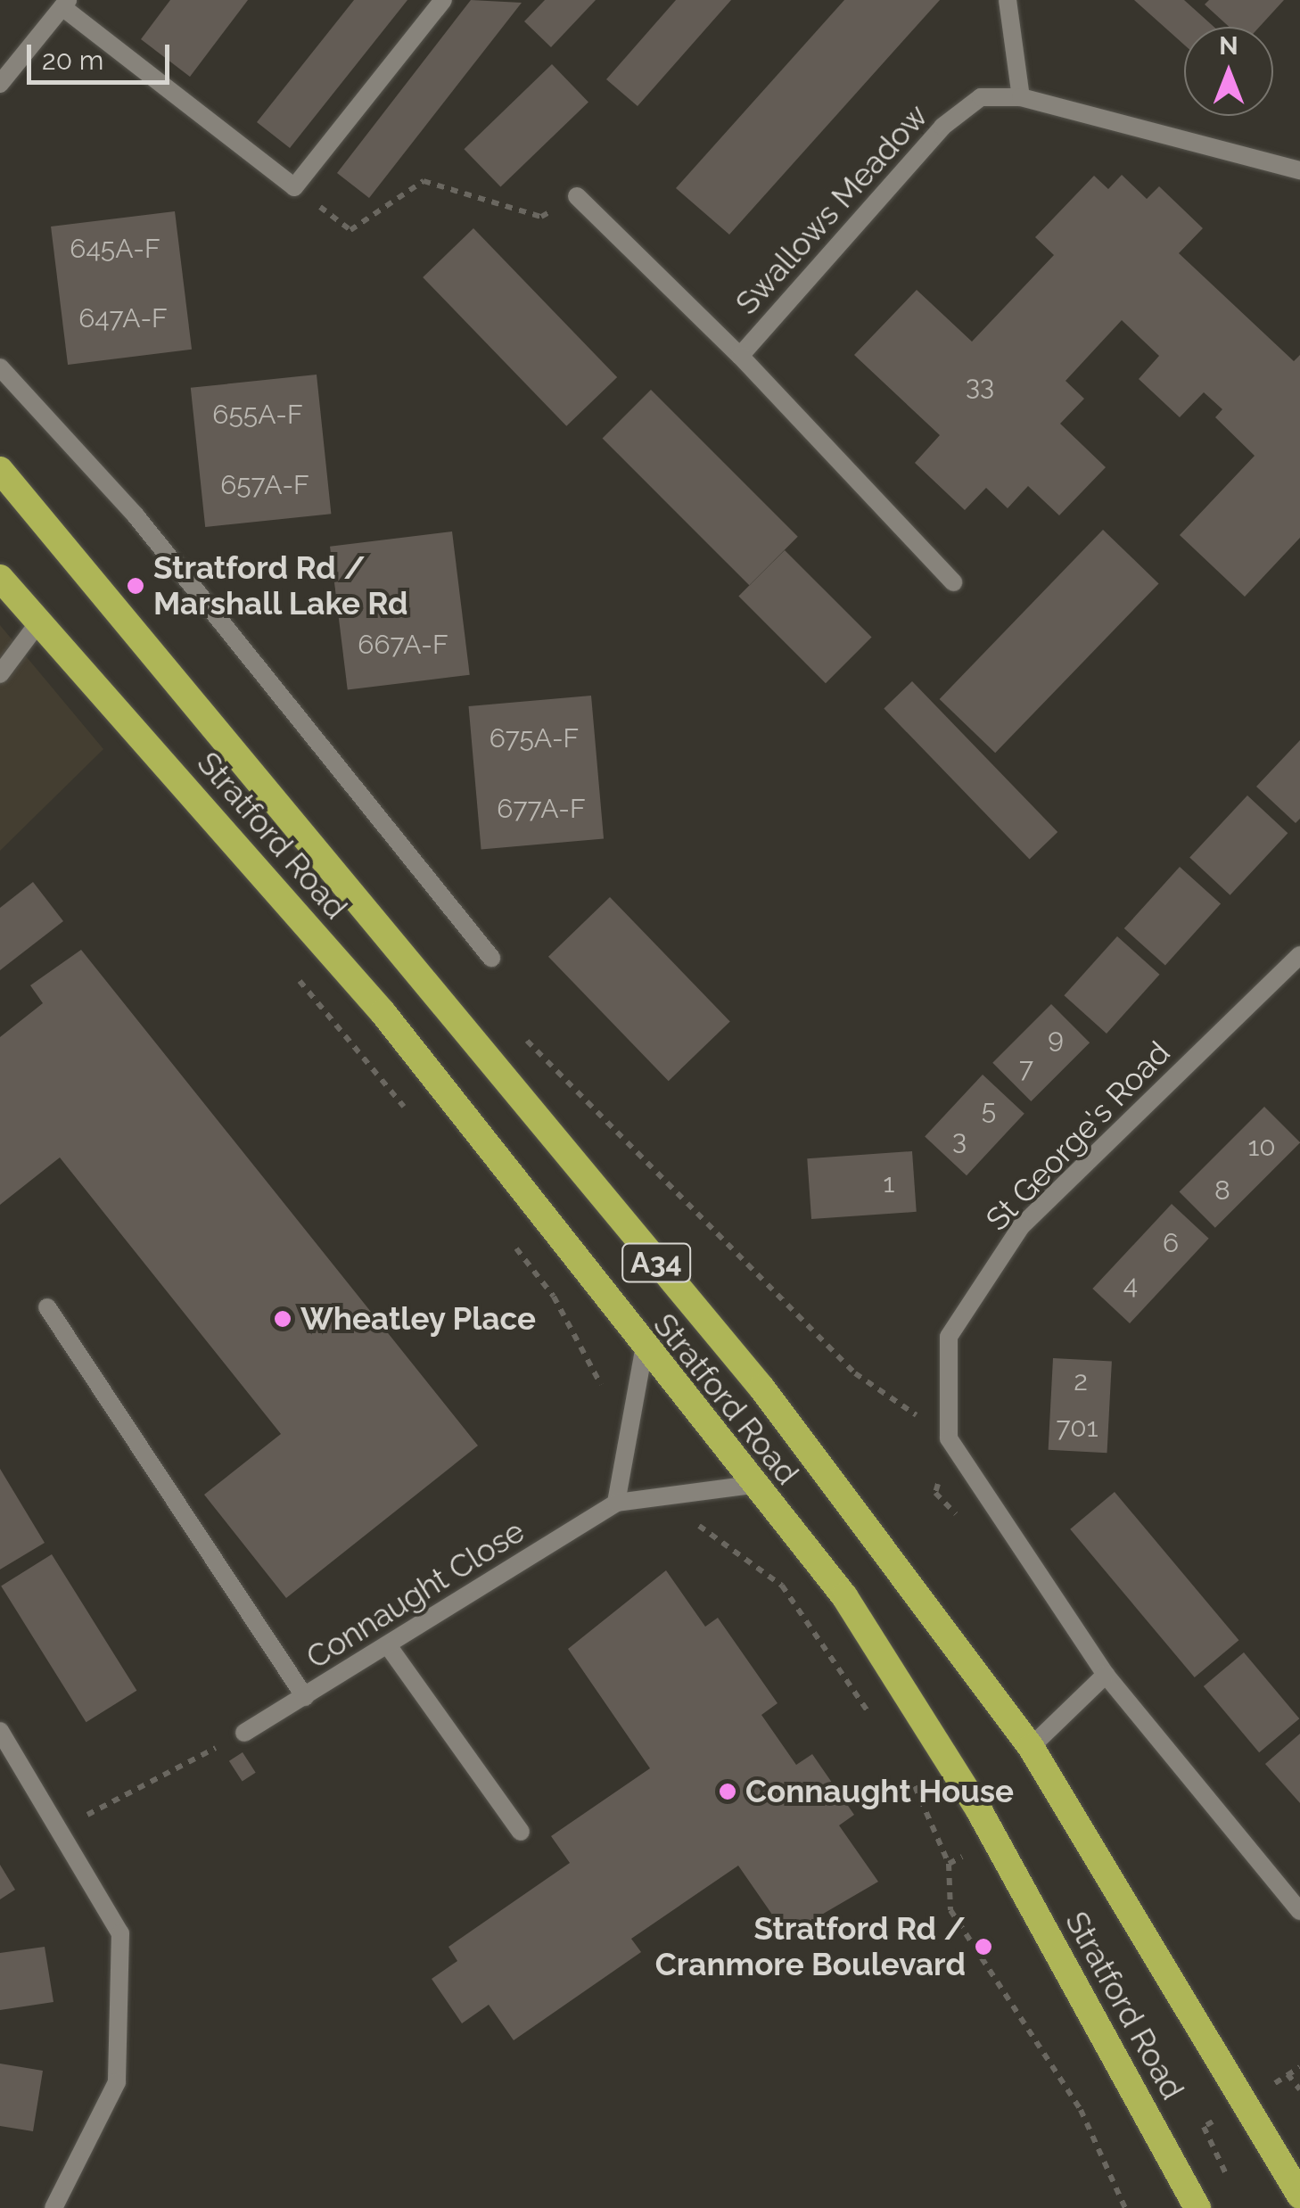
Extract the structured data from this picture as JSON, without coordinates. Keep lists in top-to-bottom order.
{
  "streets": {
    "highway": ["Stratford Road", "A34"],
    "street": ["Swallows Meadow", "St George's Road", "Connaught Close"]
  },
  "crossings": [
    ["Stratford Road", "Connaught Close"]
  ],
  "places": [
    "Stratford Rd / Marshall Lake Rd",
    "Wheatley Place",
    "Connaught House",
    "Stratford Rd / Cranmore Boulevard"
  ],
  "house_numbers": [
    "645A-F",
    "647A-F",
    "33",
    "655A-F",
    "657A-F",
    "667A-F",
    "675A-F",
    "677A-F",
    "9",
    "7",
    "5",
    "3",
    "10",
    "1",
    "8",
    "6",
    "4",
    "2",
    "701"
  ],
  "scale_bar": "20 m",
  "north": "top"
}
